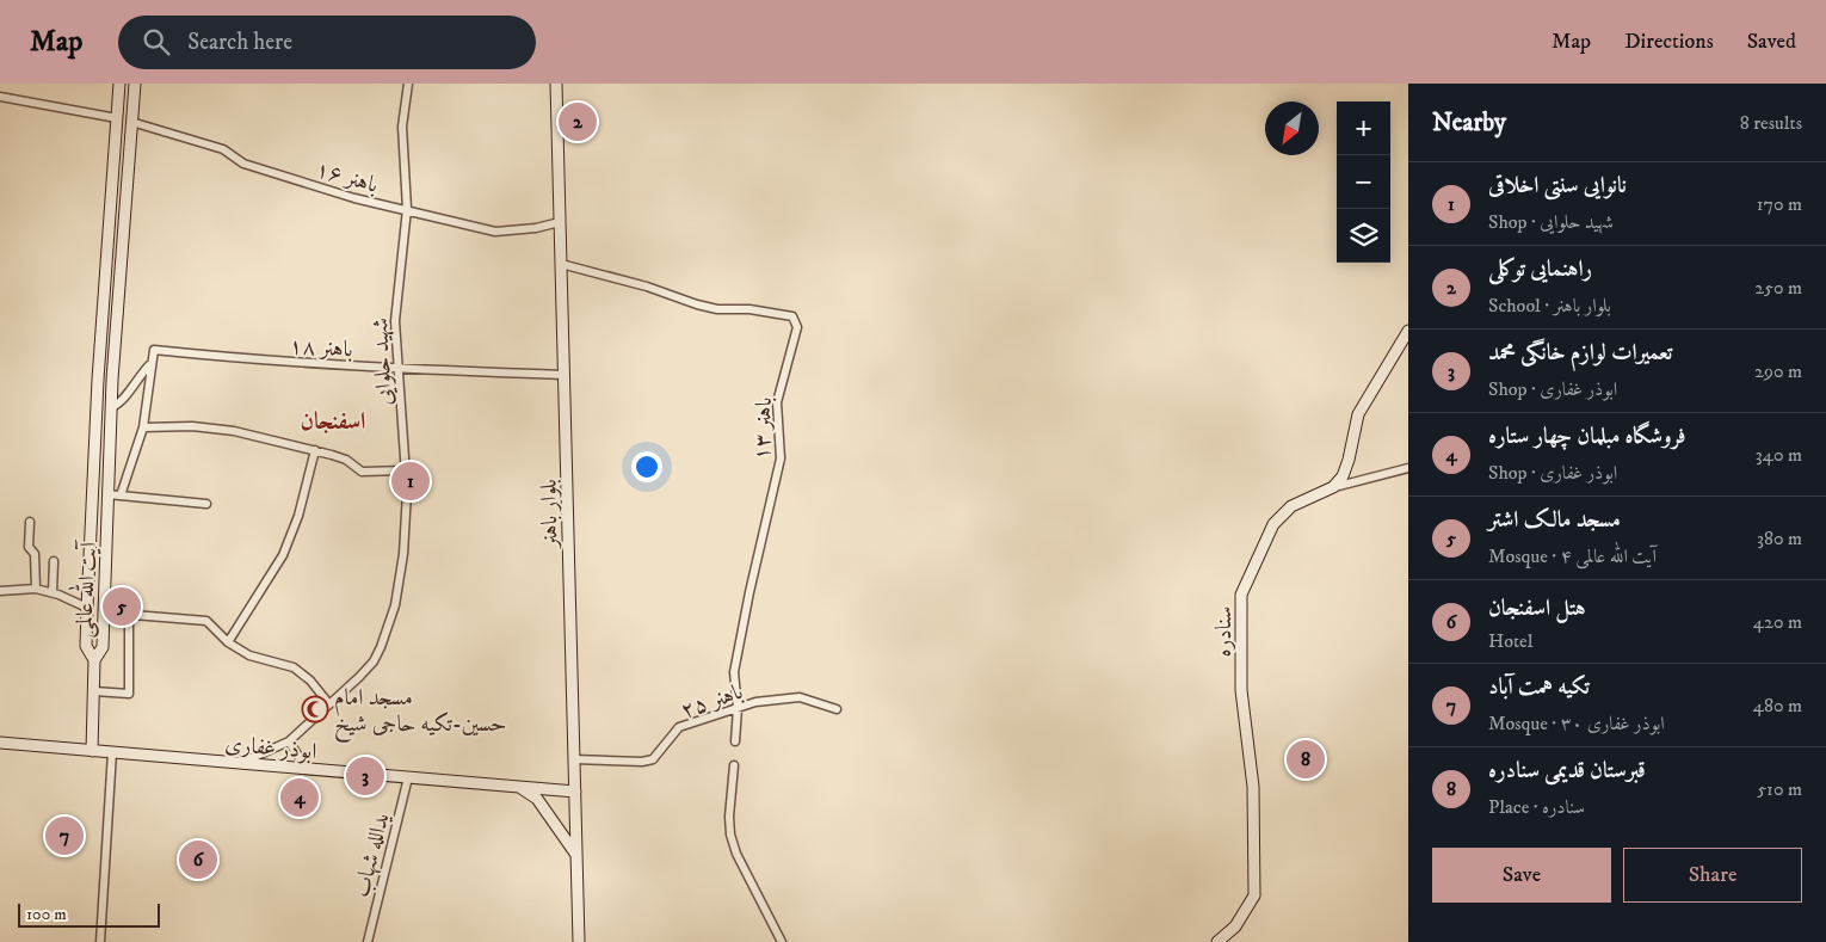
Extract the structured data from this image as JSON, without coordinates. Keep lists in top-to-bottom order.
{
  "streets": {
    "street": [
      "باهنر ۱۶",
      "باهنر ۱۸",
      "شهید حلوایی",
      "باهنر ۱۳",
      "بلوار باهنر",
      "آیت الله عالمی",
      "سنادره",
      "باهنر ۲۵",
      "ابوذر غفاری",
      "یدالله شهاب"
    ]
  },
  "crossings": [
    ["باهنر ۱۶", "شهید حلوایی"],
    ["باهنر ۱۶", "بلوار باهنر"],
    ["باهنر ۱۶", "آیت الله عالمی"],
    ["باهنر ۱۸", "شهید حلوایی"],
    ["باهنر ۱۸", "بلوار باهنر"],
    ["باهنر ۱۳", "بلوار باهنر"],
    ["باهنر ۱۳", "باهنر ۲۵"],
    ["بلوار باهنر", "باهنر ۲۵"],
    ["بلوار باهنر", "ابوذر غفاری"],
    ["ابوذر غفاری", "یدالله شهاب"]
  ],
  "districts": ["اسفنجان"],
  "places": {
    "mosque": ["مسجد امام حسین-تکیه حاجی شیخ"]
  },
  "scale_bar": "100 m",
  "north": "bottom left",
  "page": {
    "header": "Map",
    "search": "Search here",
    "nav": ["Map", "Directions", "Saved"],
    "heading": ["Nearby", "8 results"],
    "pins": [
      "2",
      "1",
      "5",
      "8",
      "3",
      "4",
      "7",
      "6"
    ],
    "map_buttons": ["+", "−"],
    "list": [
      {
        "mark": "1",
        "name": "نانوایی سنتی اخلاقی",
        "note": "Shop · شهید حلوایی",
        "value": "170 m"
      },
      {
        "mark": "2",
        "name": "راهنمایی توکلی",
        "note": "School · بلوار باهنر",
        "value": "250 m"
      },
      {
        "mark": "3",
        "name": "تعمیرات لوازم خانگی محمد",
        "note": "Shop · ابوذر غفاری",
        "value": "290 m"
      },
      {
        "mark": "4",
        "name": "فروشگاه مبلمان چهار ستاره",
        "note": "Shop · ابوذر غفاری",
        "value": "340 m"
      },
      {
        "mark": "5",
        "name": "مسجد مالک اشتر",
        "note": "Mosque · آیت الله عالمی ۴",
        "value": "380 m"
      },
      {
        "mark": "6",
        "name": "هتل اسفنجان",
        "note": "Hotel",
        "value": "420 m"
      },
      {
        "mark": "7",
        "name": "تکیه همت آباد",
        "note": "Mosque · ابوذر غفاری ۳۰",
        "value": "480 m"
      },
      {
        "mark": "8",
        "name": "قبرستان قدیمی سنادره",
        "note": "Place · سنادره",
        "value": "510 m"
      }
    ],
    "buttons": ["Save", "Share"],
    "scale": "100 m"
  }
}
